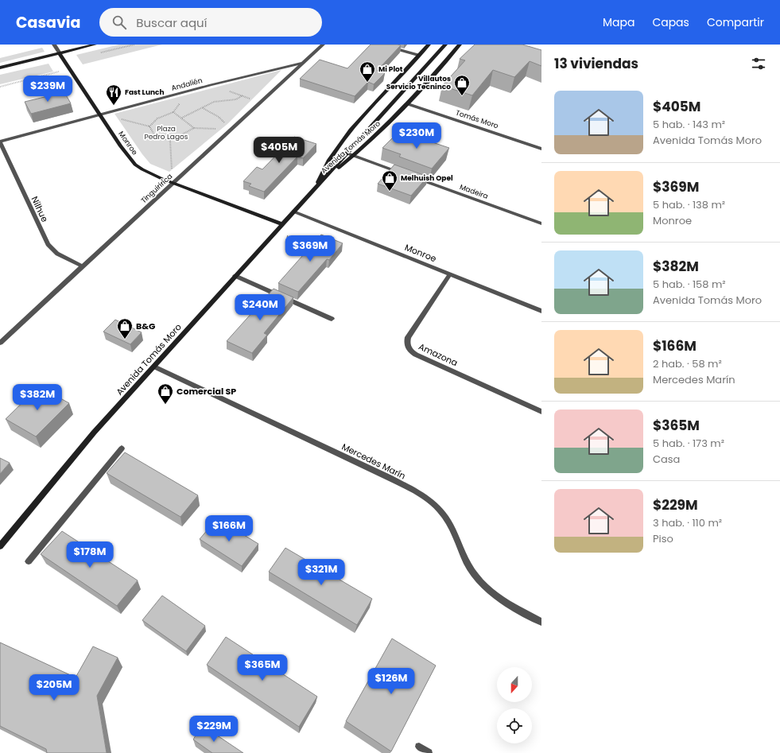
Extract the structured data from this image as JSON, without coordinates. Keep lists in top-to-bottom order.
{
  "streets": {
    "main road": ["Monroe", "Avenida Tomás Moro"],
    "street": [
      "Andalién",
      "Tomás Moro",
      "Tinguiririca",
      "Madeira",
      "Nilhue",
      "Amazona",
      "Mercedes Marín"
    ]
  },
  "crossings": [
    ["Andalién", "Monroe"],
    ["Andalién", "Tinguiririca"],
    ["Andalién", "Nilhue"],
    ["Tomás Moro", "Avenida Tomás Moro"],
    ["Monroe", "Avenida Tomás Moro"],
    ["Monroe", "Tinguiririca"],
    ["Monroe", "Amazona"],
    ["Avenida Tomás Moro", "Mercedes Marín"],
    ["Tinguiririca", "Nilhue"]
  ],
  "parks": ["Plaza Pedro Lagos"],
  "places": {
    "shop": [
      "Mi Plot",
      "Villautos Servicio Tecninco",
      "Melhuish Opel",
      "B&G",
      "Comercial SP"
    ],
    "restaurant": ["Fast Lunch"]
  },
  "north": "bottom",
  "page": {
    "header": "Casavia",
    "search": "Buscar aquí",
    "nav": ["Mapa", "Capas", "Compartir"],
    "heading": "13 viviendas",
    "price": [
      "$239M",
      "$230M",
      "$405M",
      "$369M",
      "$240M",
      "$382M",
      "$166M",
      "$178M",
      "$321M",
      "$365M",
      "$126M",
      "$205M",
      "$229M"
    ],
    "list": [
      {
        "name": "$405M",
        "note": "5 hab. · 143 m² · Avenida Tomás Moro"
      },
      {
        "name": "$369M",
        "note": "5 hab. · 138 m² · Monroe"
      },
      {
        "name": "$382M",
        "note": "5 hab. · 158 m² · Avenida Tomás Moro"
      },
      {
        "name": "$166M",
        "note": "2 hab. · 58 m² · Mercedes Marín"
      },
      {
        "name": "$365M",
        "note": "5 hab. · 173 m² · Casa"
      },
      {
        "name": "$229M",
        "note": "3 hab. · 110 m² · Piso"
      }
    ]
  }
}
